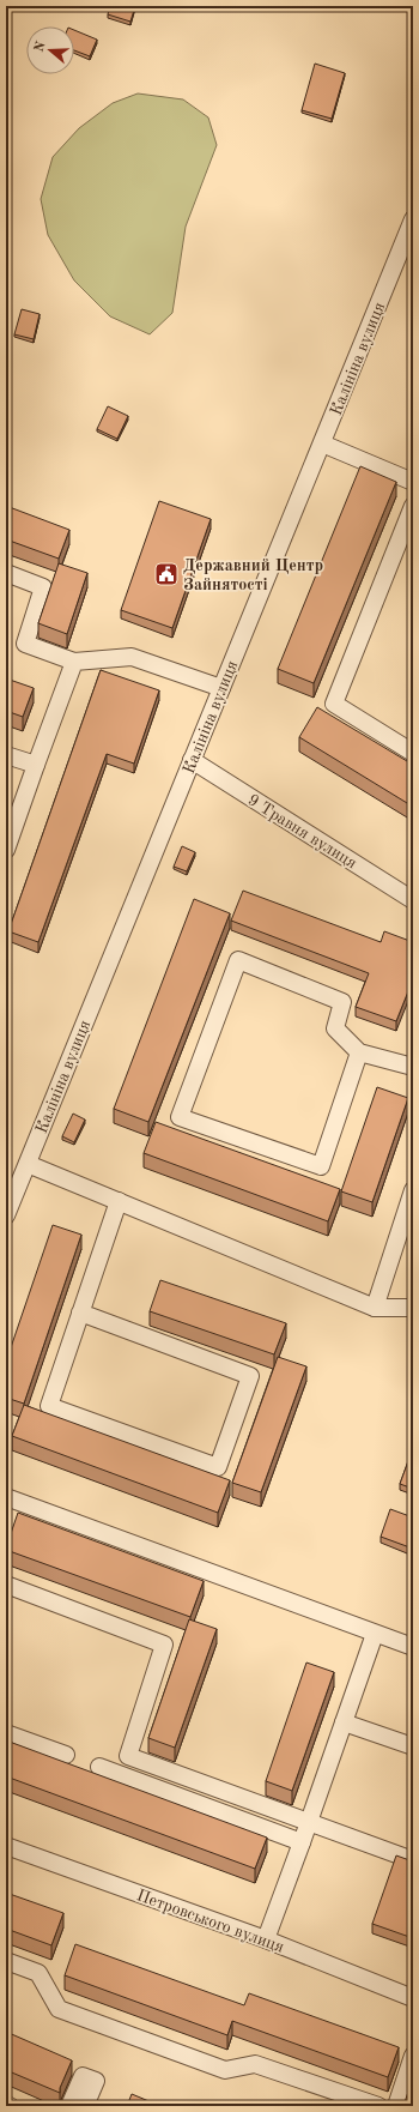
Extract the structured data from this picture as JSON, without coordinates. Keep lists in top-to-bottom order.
{
  "streets": {
    "street": ["Калініна вулиця", "9 Травня вулиця", "Петровського вулиця"]
  },
  "crossings": [
    ["Калініна вулиця", "9 Травня вулиця"]
  ],
  "places": {
    "public building": ["Державний Центр Зайнятості"]
  },
  "north": "left"
}
